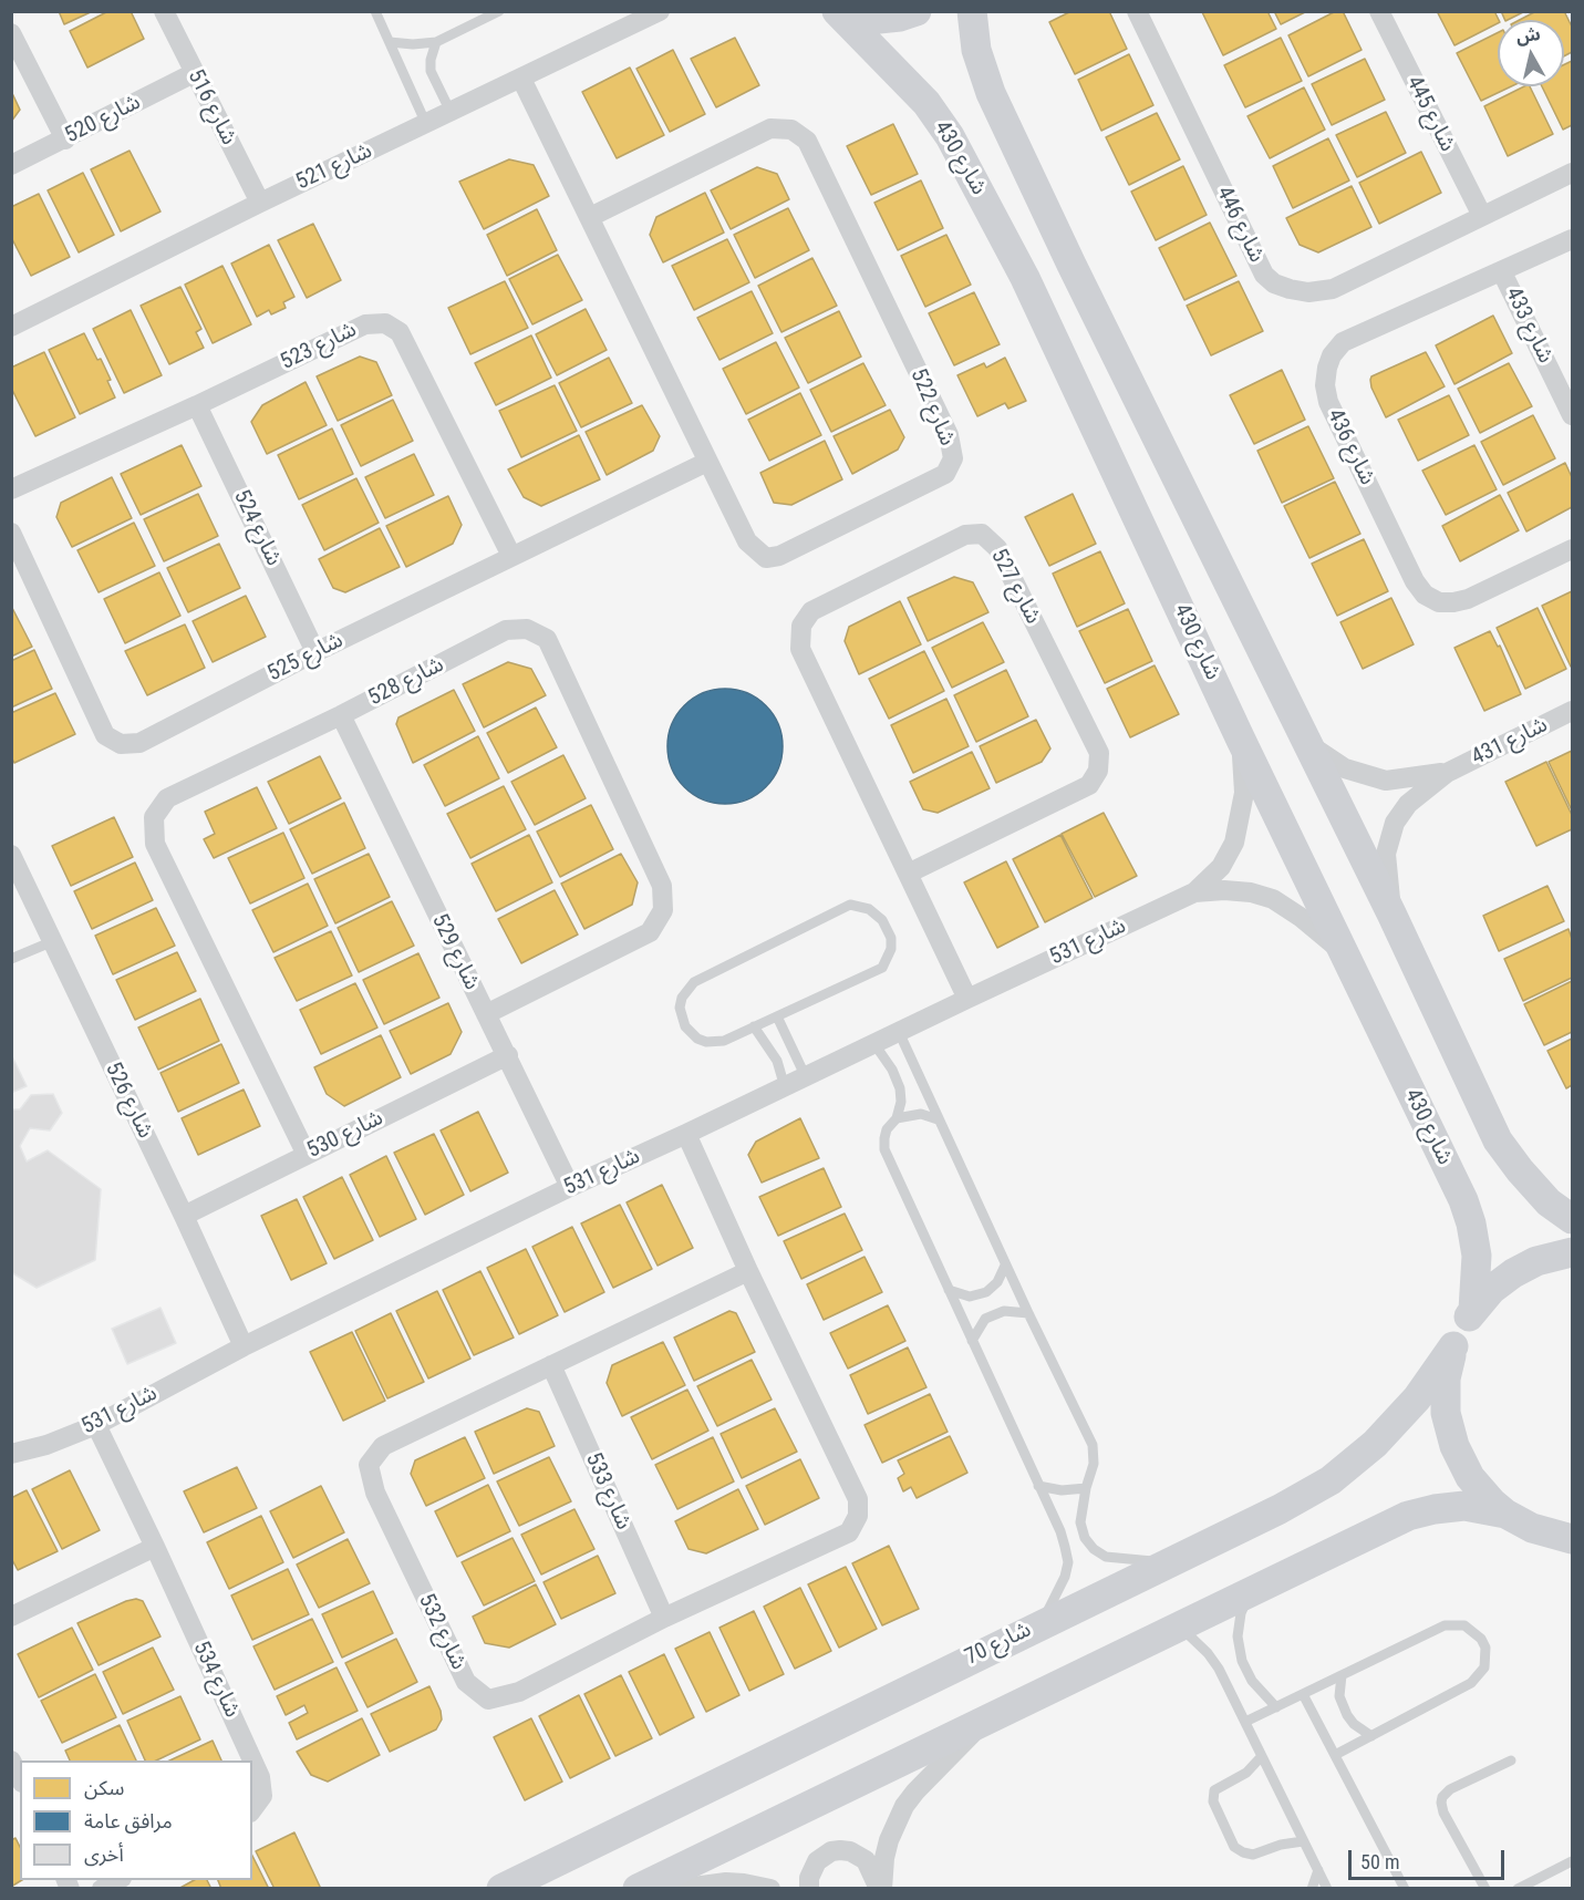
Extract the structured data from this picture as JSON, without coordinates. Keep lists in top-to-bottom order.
{
  "streets": {
    "street": [
      "شارع 516",
      "شارع 445",
      "شارع 520",
      "شارع 430",
      "شارع 521",
      "شارع 446",
      "شارع 433",
      "شارع 523",
      "شارع 522",
      "شارع 436",
      "شارع 524",
      "شارع 527",
      "شارع 525",
      "شارع 528",
      "شارع 431",
      "شارع 531",
      "شارع 529",
      "شارع 526",
      "شارع 530",
      "شارع 533",
      "شارع 532",
      "شارع 70",
      "شارع 534"
    ]
  },
  "crossings": [
    ["شارع 516", "شارع 520"],
    ["شارع 516", "شارع 521"],
    ["شارع 445", "شارع 446"],
    ["شارع 430", "شارع 531"],
    ["شارع 521", "شارع 522"],
    ["شارع 433", "شارع 436"],
    ["شارع 523", "شارع 524"],
    ["شارع 523", "شارع 525"],
    ["شارع 522", "شارع 525"],
    ["شارع 524", "شارع 525"],
    ["شارع 527", "شارع 531"],
    ["شارع 528", "شارع 529"],
    ["شارع 528", "شارع 530"],
    ["شارع 531", "شارع 529"],
    ["شارع 531", "شارع 526"],
    ["شارع 531", "شارع 532"],
    ["شارع 531", "شارع 534"],
    ["شارع 529", "شارع 530"],
    ["شارع 526", "شارع 530"],
    ["شارع 533", "شارع 532"]
  ],
  "legend": ["سكن", "مرافق عامة", "أخرى"],
  "scale_bar": "50 m",
  "north": "top"
}
